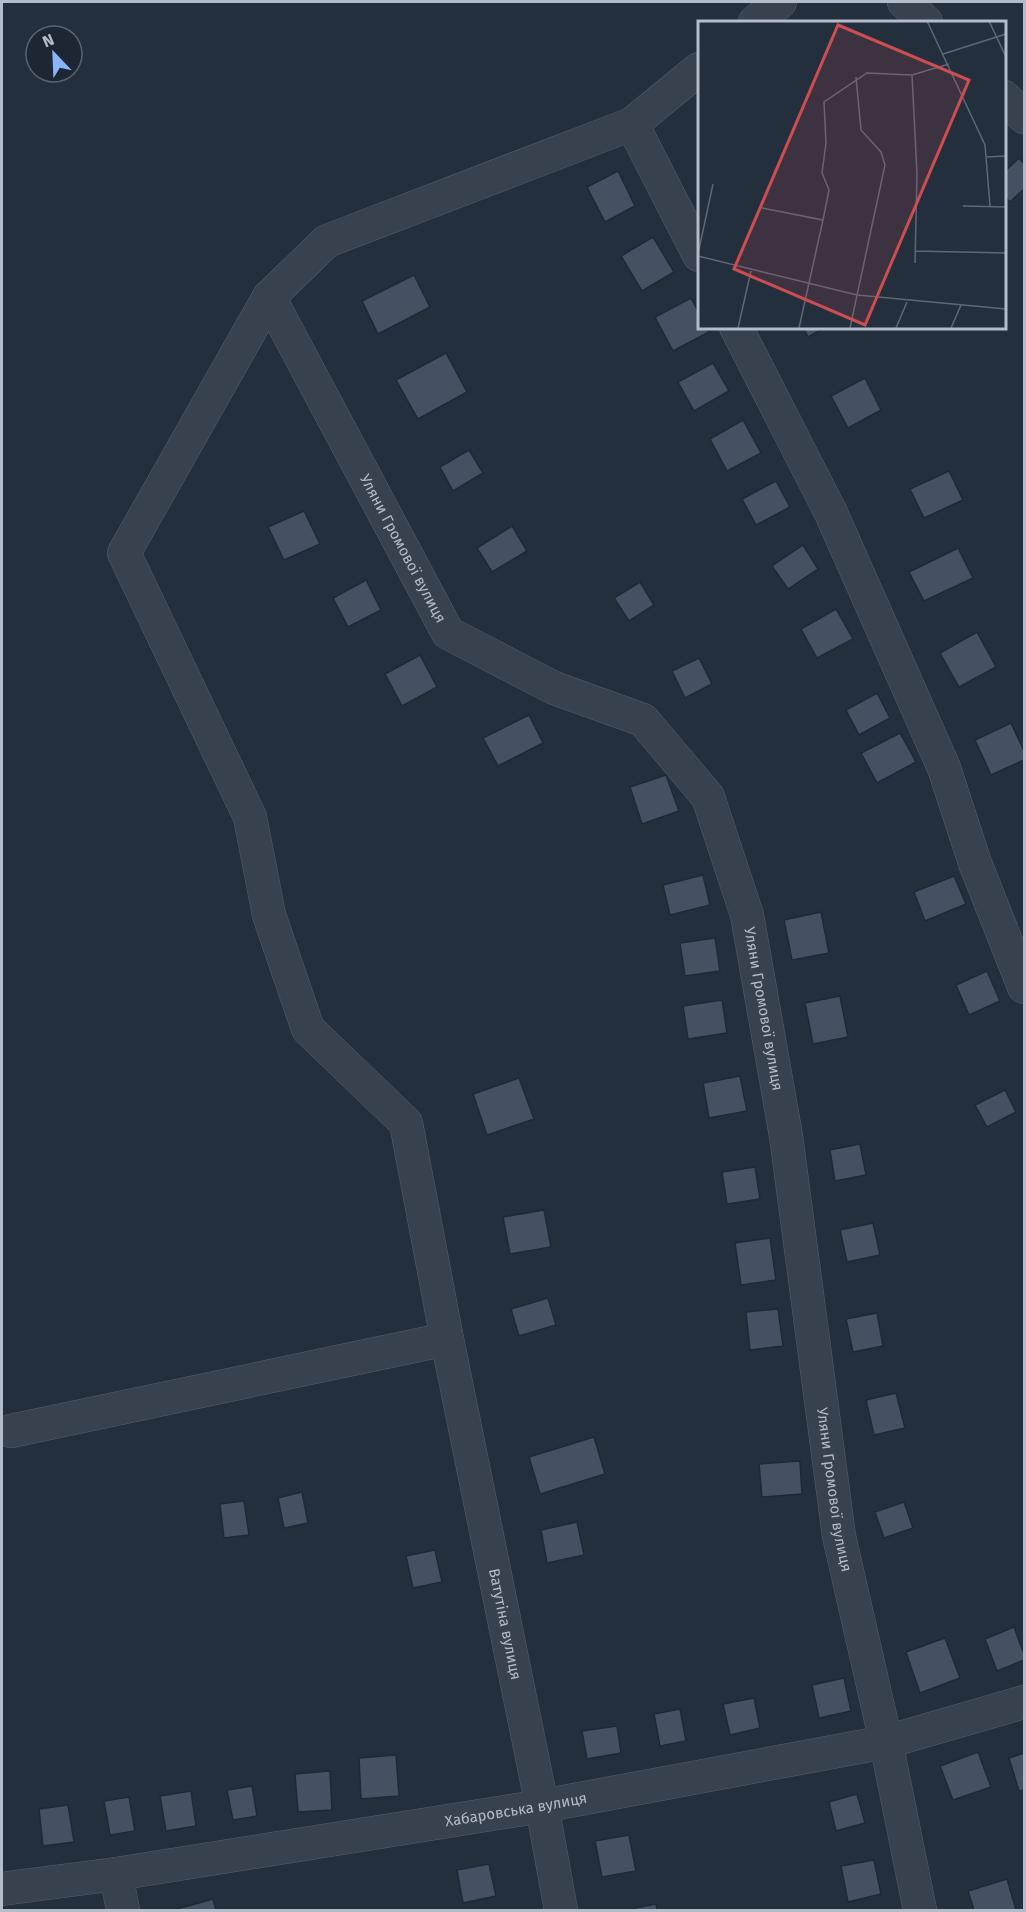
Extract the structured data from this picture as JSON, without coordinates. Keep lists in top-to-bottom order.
{
  "streets": {
    "street": ["Уляни Громової вулиця", "Ватутіна вулиця", "Хабаровська вулиця"]
  },
  "crossings": [
    ["Уляни Громової вулиця", "Ватутіна вулиця"],
    ["Уляни Громової вулиця", "Хабаровська вулиця"],
    ["Ватутіна вулиця", "Хабаровська вулиця"]
  ],
  "north": "top left"
}
